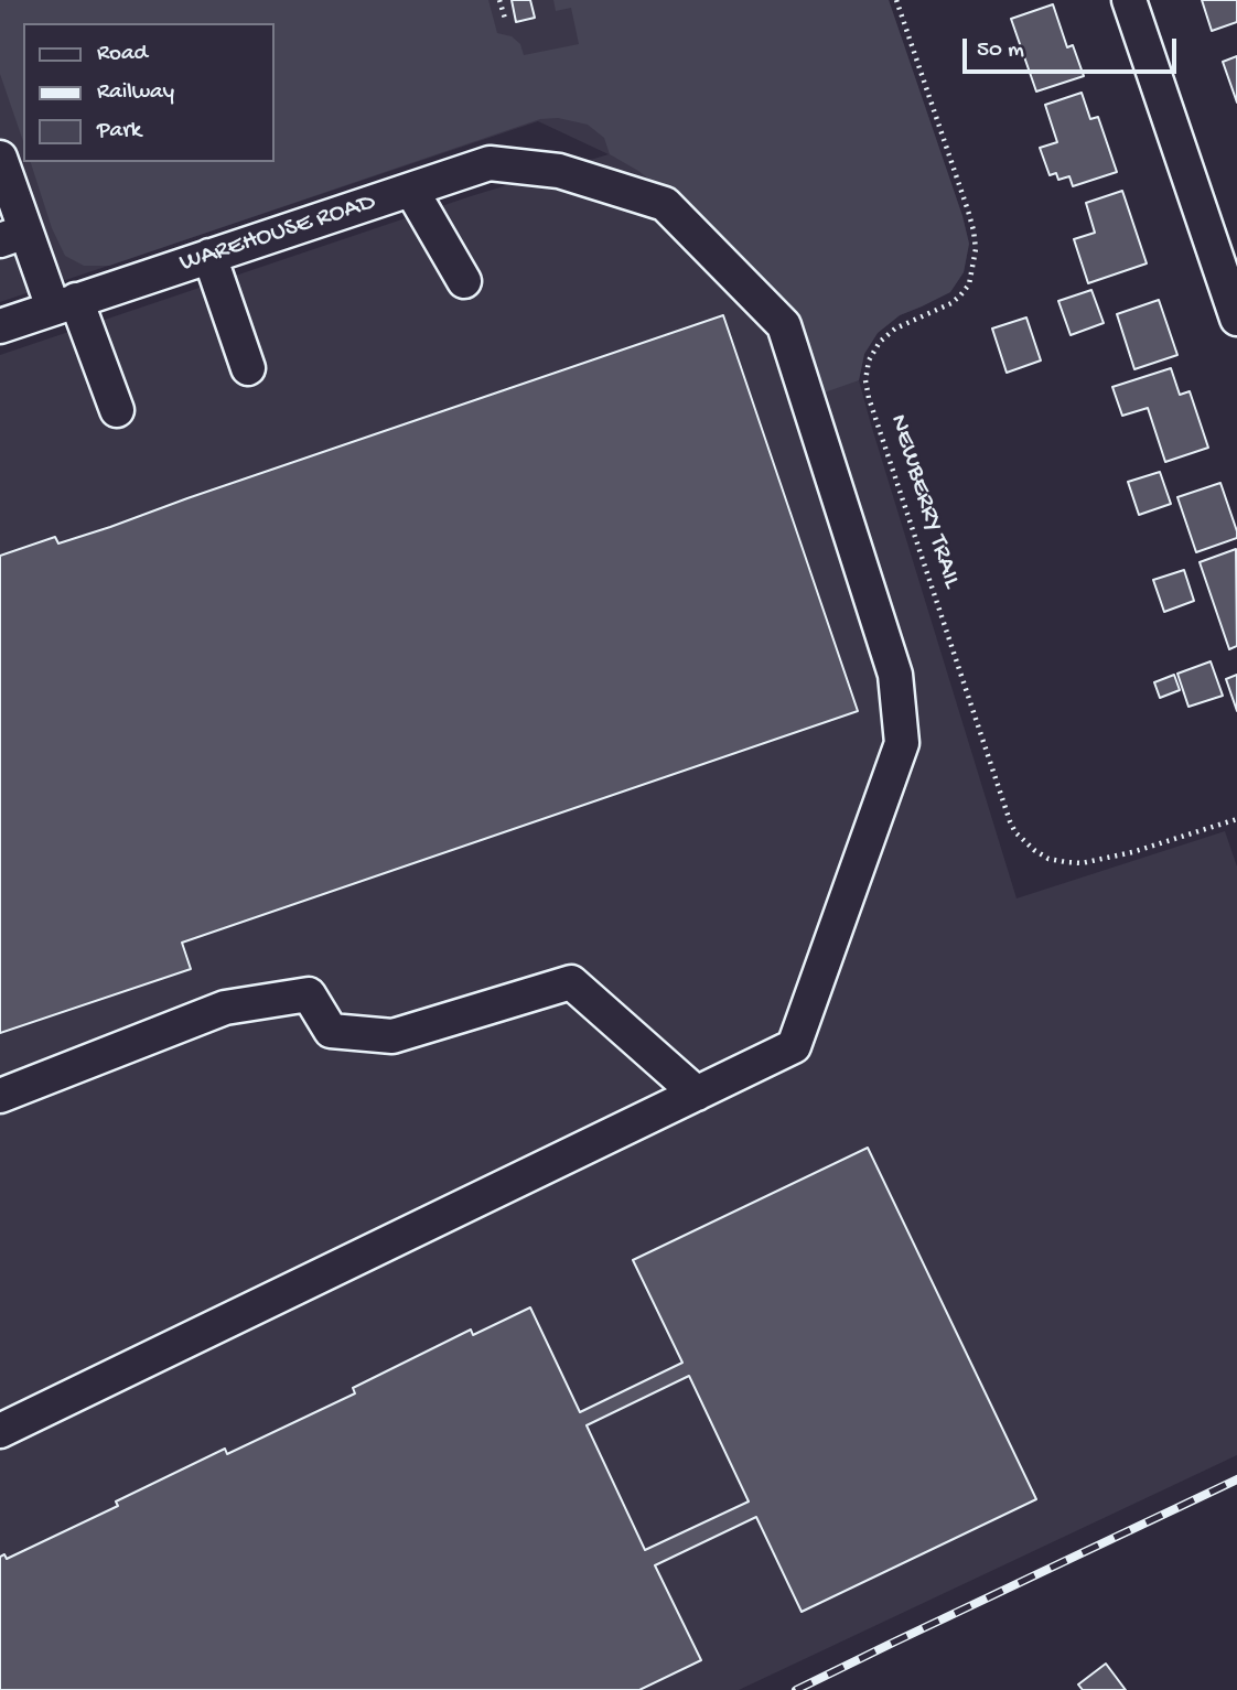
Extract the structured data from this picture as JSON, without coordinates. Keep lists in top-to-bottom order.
{
  "streets": {
    "street": ["WAREHOUSE ROAD"],
    "path": ["NEWBERRY TRAIL"]
  },
  "legend": ["Road", "Railway", "Park"],
  "scale_bar": "50 m"
}
